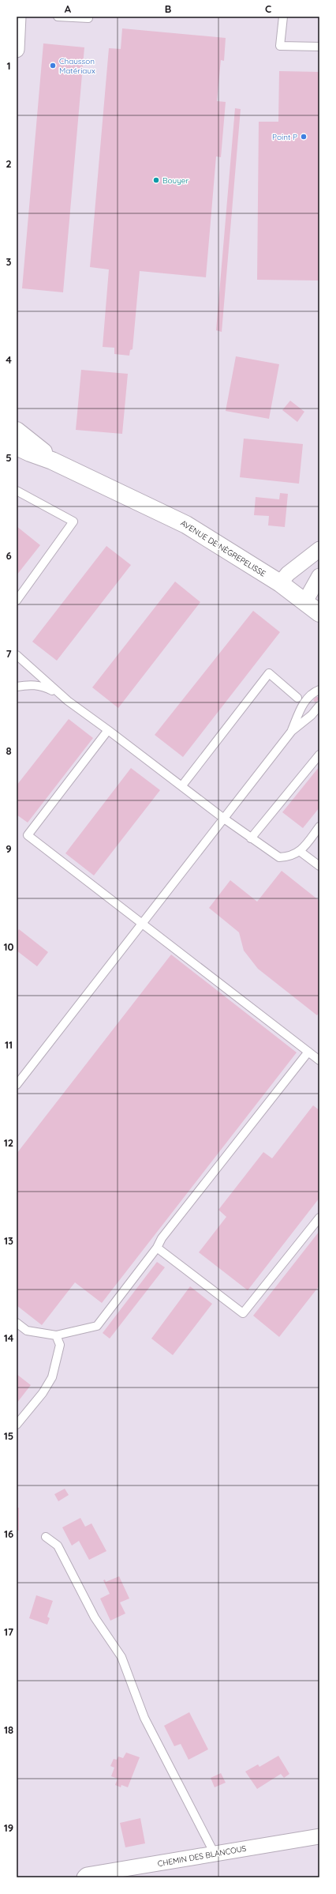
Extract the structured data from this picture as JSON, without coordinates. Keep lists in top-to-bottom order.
{
  "streets": {
    "main road": ["AVENUE DE NÈGREPELISSE"],
    "street": ["CHEMIN DES BLANCOUS"]
  },
  "places": ["Chausson Matériaux", "Point P", "Bouyer"],
  "grid": {
    "columns": ["A", "B", "C"],
    "rows": [
      "1",
      "2",
      "3",
      "4",
      "5",
      "6",
      "7",
      "8",
      "9",
      "10",
      "11",
      "12",
      "13",
      "14",
      "15",
      "16",
      "17",
      "18",
      "19"
    ]
  }
}
